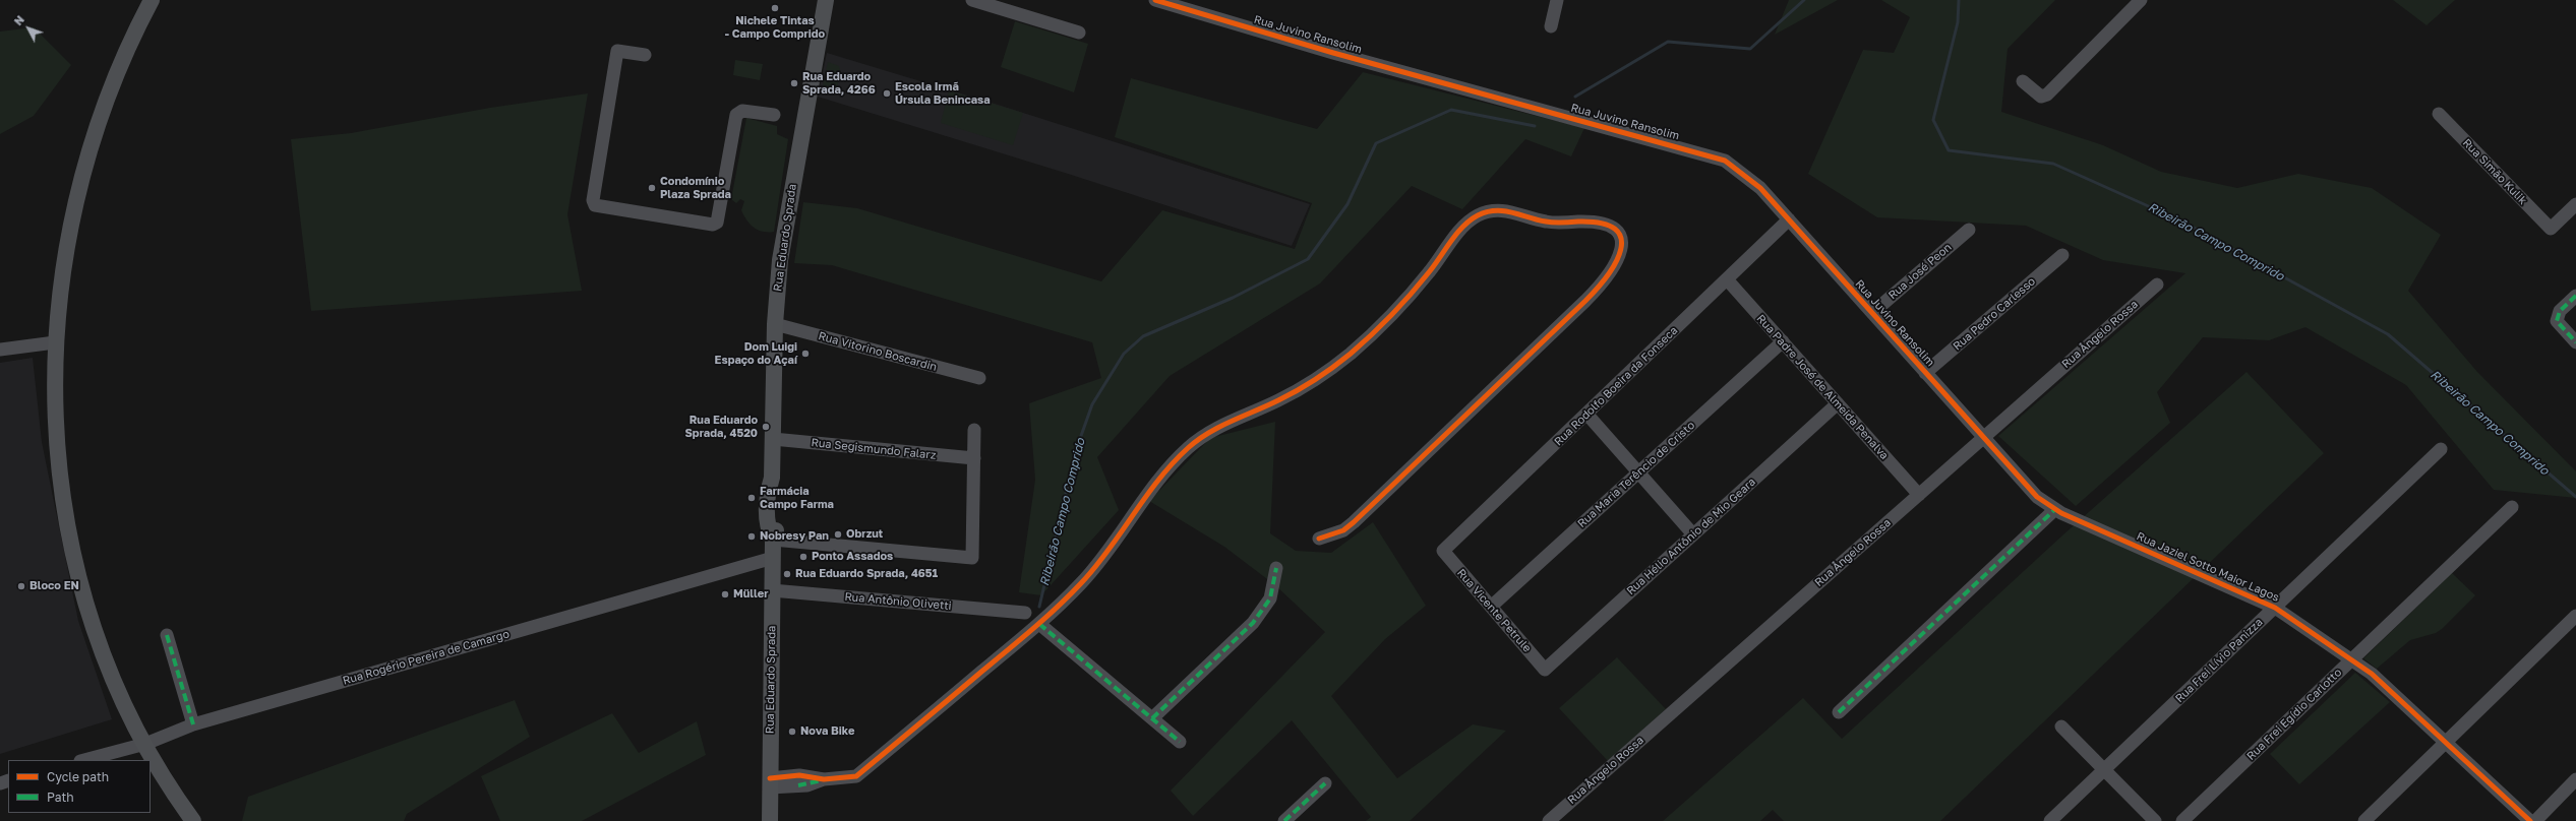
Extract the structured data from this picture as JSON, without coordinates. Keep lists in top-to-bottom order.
{
  "streets": {
    "main road": ["Rua Eduardo Sprada"],
    "street": [
      "Rua Juvino Ransolim",
      "Rua Simão Kulik",
      "Rua José Peon",
      "Rua Pedro Carlesso",
      "Rua Ângelo Rossa",
      "Rua Vitorino Boscardin",
      "Rua Rodolfo Boeira da Fonseca",
      "Rua Padre José de Almeida Penalva",
      "Rua Segismundo Falarz",
      "Rua Maria Terêncio de Cristo",
      "Rua Hélio Antônio de Mio Geara",
      "Rua Jaziel Sotto Maior Lagos",
      "Rua Antônio Olivetti",
      "Rua Vicente Petrule",
      "Rua Rogério Pereira de Camargo",
      "Rua Frei Lívio Panizza",
      "Rua Frei Egídio Carlotto"
    ]
  },
  "crossings": [
    ["Rua Juvino Ransolim", "Rua José Peon"],
    ["Rua Juvino Ransolim", "Rua Pedro Carlesso"],
    ["Rua Juvino Ransolim", "Rua Ângelo Rossa"],
    ["Rua Juvino Ransolim", "Rua Rodolfo Boeira da Fonseca"],
    ["Rua Juvino Ransolim", "Rua Jaziel Sotto Maior Lagos"],
    ["Rua Eduardo Sprada", "Rua Vitorino Boscardin"],
    ["Rua Eduardo Sprada", "Rua Segismundo Falarz"],
    ["Rua Eduardo Sprada", "Rua Antônio Olivetti"],
    ["Rua Eduardo Sprada", "Rua Rogério Pereira de Camargo"],
    ["Rua Ângelo Rossa", "Rua Padre José de Almeida Penalva"],
    ["Rua Ângelo Rossa", "Rua Jaziel Sotto Maior Lagos"],
    ["Rua Rodolfo Boeira da Fonseca", "Rua Padre José de Almeida Penalva"],
    ["Rua Rodolfo Boeira da Fonseca", "Rua Vicente Petrule"],
    ["Rua Padre José de Almeida Penalva", "Rua Maria Terêncio de Cristo"],
    ["Rua Padre José de Almeida Penalva", "Rua Hélio Antônio de Mio Geara"],
    ["Rua Maria Terêncio de Cristo", "Rua Vicente Petrule"],
    ["Rua Hélio Antônio de Mio Geara", "Rua Vicente Petrule"],
    ["Rua Jaziel Sotto Maior Lagos", "Rua Frei Lívio Panizza"],
    ["Rua Jaziel Sotto Maior Lagos", "Rua Frei Egídio Carlotto"]
  ],
  "water": ["Ribeirão Campo Comprido"],
  "places": [
    "Nichele Tintas - Campo Comprido",
    "Rua Eduardo Sprada, 4266",
    "Escola Irmã Úrsula Benincasa",
    "Condomínio Plaza Sprada",
    "Dom Luigi Espaço do Açaí",
    "Rua Eduardo Sprada, 4520",
    "Farmácia Campo Farma",
    "Obrzut",
    "Nobresy Pan",
    "Ponto Assados",
    "Rua Eduardo Sprada, 4651",
    "Bloco EN",
    "Müller",
    "Nova Bike"
  ],
  "legend": ["Cycle path", "Path"],
  "north": "top left"
}
